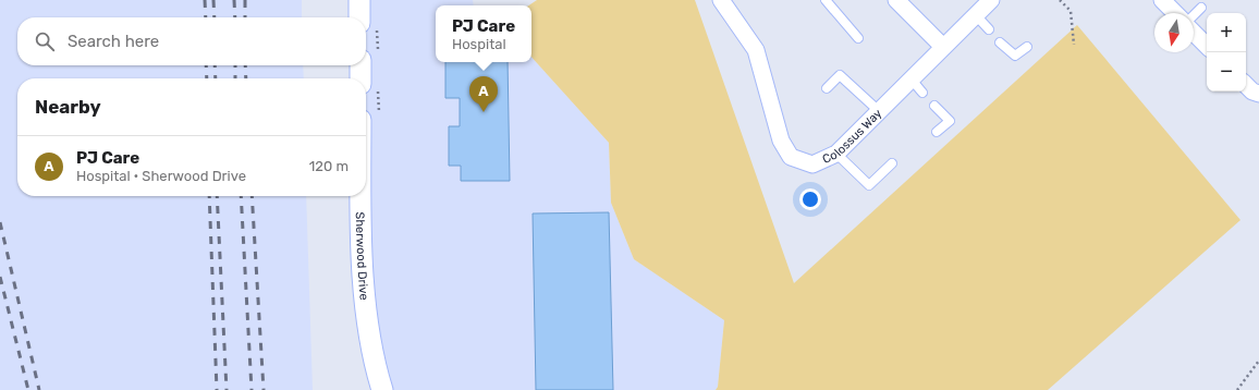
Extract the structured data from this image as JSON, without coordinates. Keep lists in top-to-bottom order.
{
  "streets": {
    "street": ["Colossus Way", "Sherwood Drive"]
  },
  "north": "bottom",
  "page": {
    "popup": ["PJ Care", "Hospital"],
    "map_buttons": ["+", "−"],
    "search": "Search here",
    "pins": "A",
    "heading": "Nearby",
    "list": [
      {
        "mark": "A",
        "name": "PJ Care",
        "note": "Hospital · Sherwood Drive",
        "value": "120 m"
      }
    ]
  }
}
